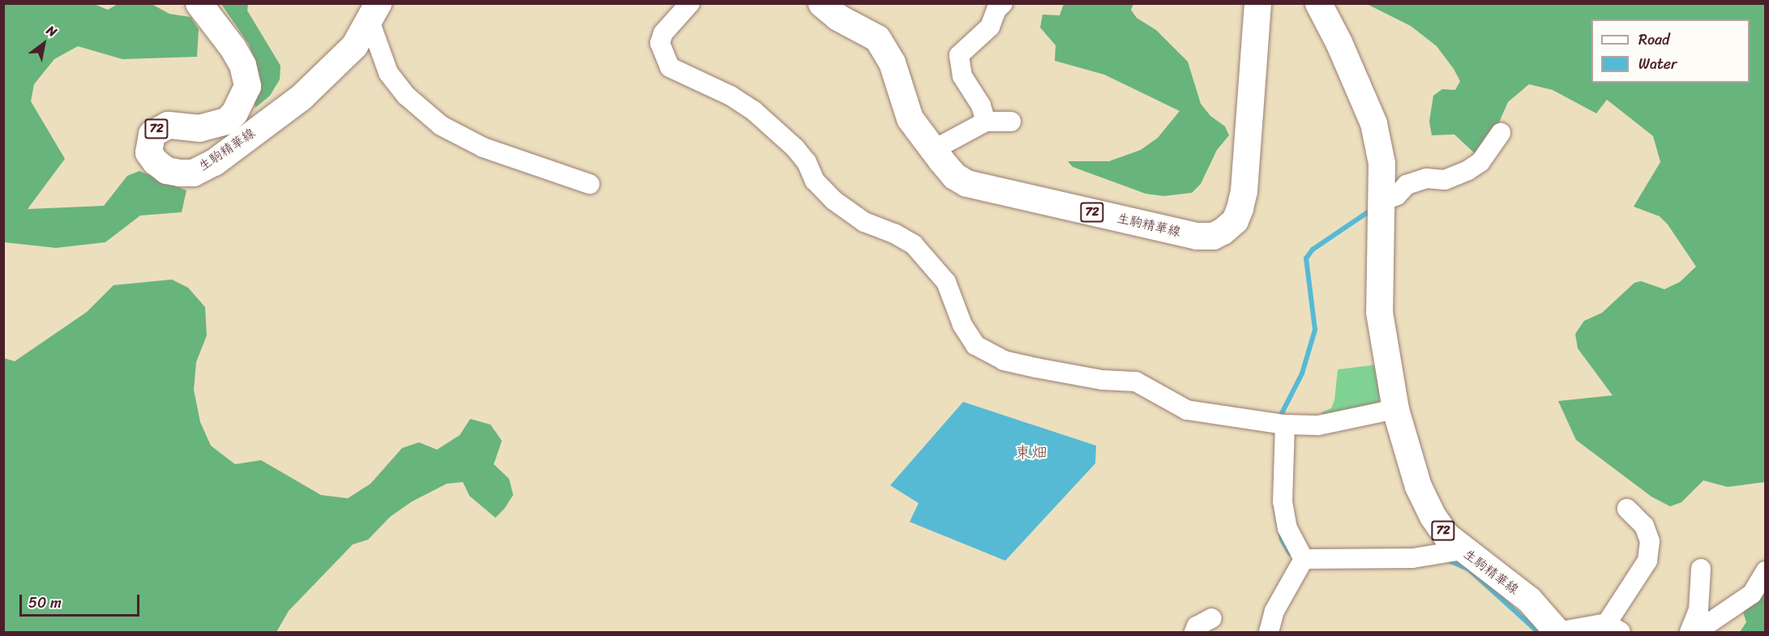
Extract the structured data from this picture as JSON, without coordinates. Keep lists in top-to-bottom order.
{
  "streets": {
    "main road": ["72", "生駒精華線"]
  },
  "districts": ["東畑"],
  "legend": ["Road", "Water"],
  "scale_bar": "50 m",
  "north": "top right"
}
